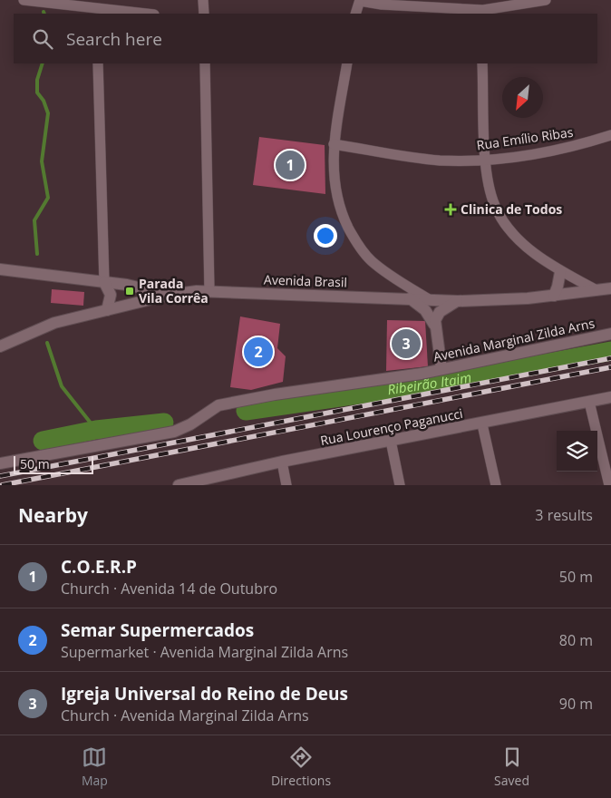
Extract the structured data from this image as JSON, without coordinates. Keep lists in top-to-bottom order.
{
  "streets": {
    "main road": ["Avenida Brasil", "Avenida Marginal Zilda Arns", "Rua Lourenço Paganucci"],
    "street": ["Rua Emílio Ribas"]
  },
  "water": ["Ribeirão Itaim"],
  "places": {
    "health": ["Clinica de Todos"],
    "transit": ["Parada Vila Corrêa"]
  },
  "scale_bar": "50 m",
  "north": "bottom left",
  "page": {
    "search": "Search here",
    "pins": ["1", "3", "2"],
    "scale": "50 m",
    "heading": ["Nearby", "3 results"],
    "list": [
      {
        "mark": "1",
        "name": "C.O.E.R.P",
        "note": "Church · Avenida 14 de Outubro",
        "value": "50 m"
      },
      {
        "mark": "2",
        "name": "Semar Supermercados",
        "note": "Supermarket · Avenida Marginal Zilda Arns",
        "value": "80 m"
      },
      {
        "mark": "3",
        "name": "Igreja Universal do Reino de Deus",
        "note": "Church · Avenida Marginal Zilda Arns",
        "value": "90 m"
      }
    ],
    "nav": ["Map", "Directions", "Saved"]
  }
}
